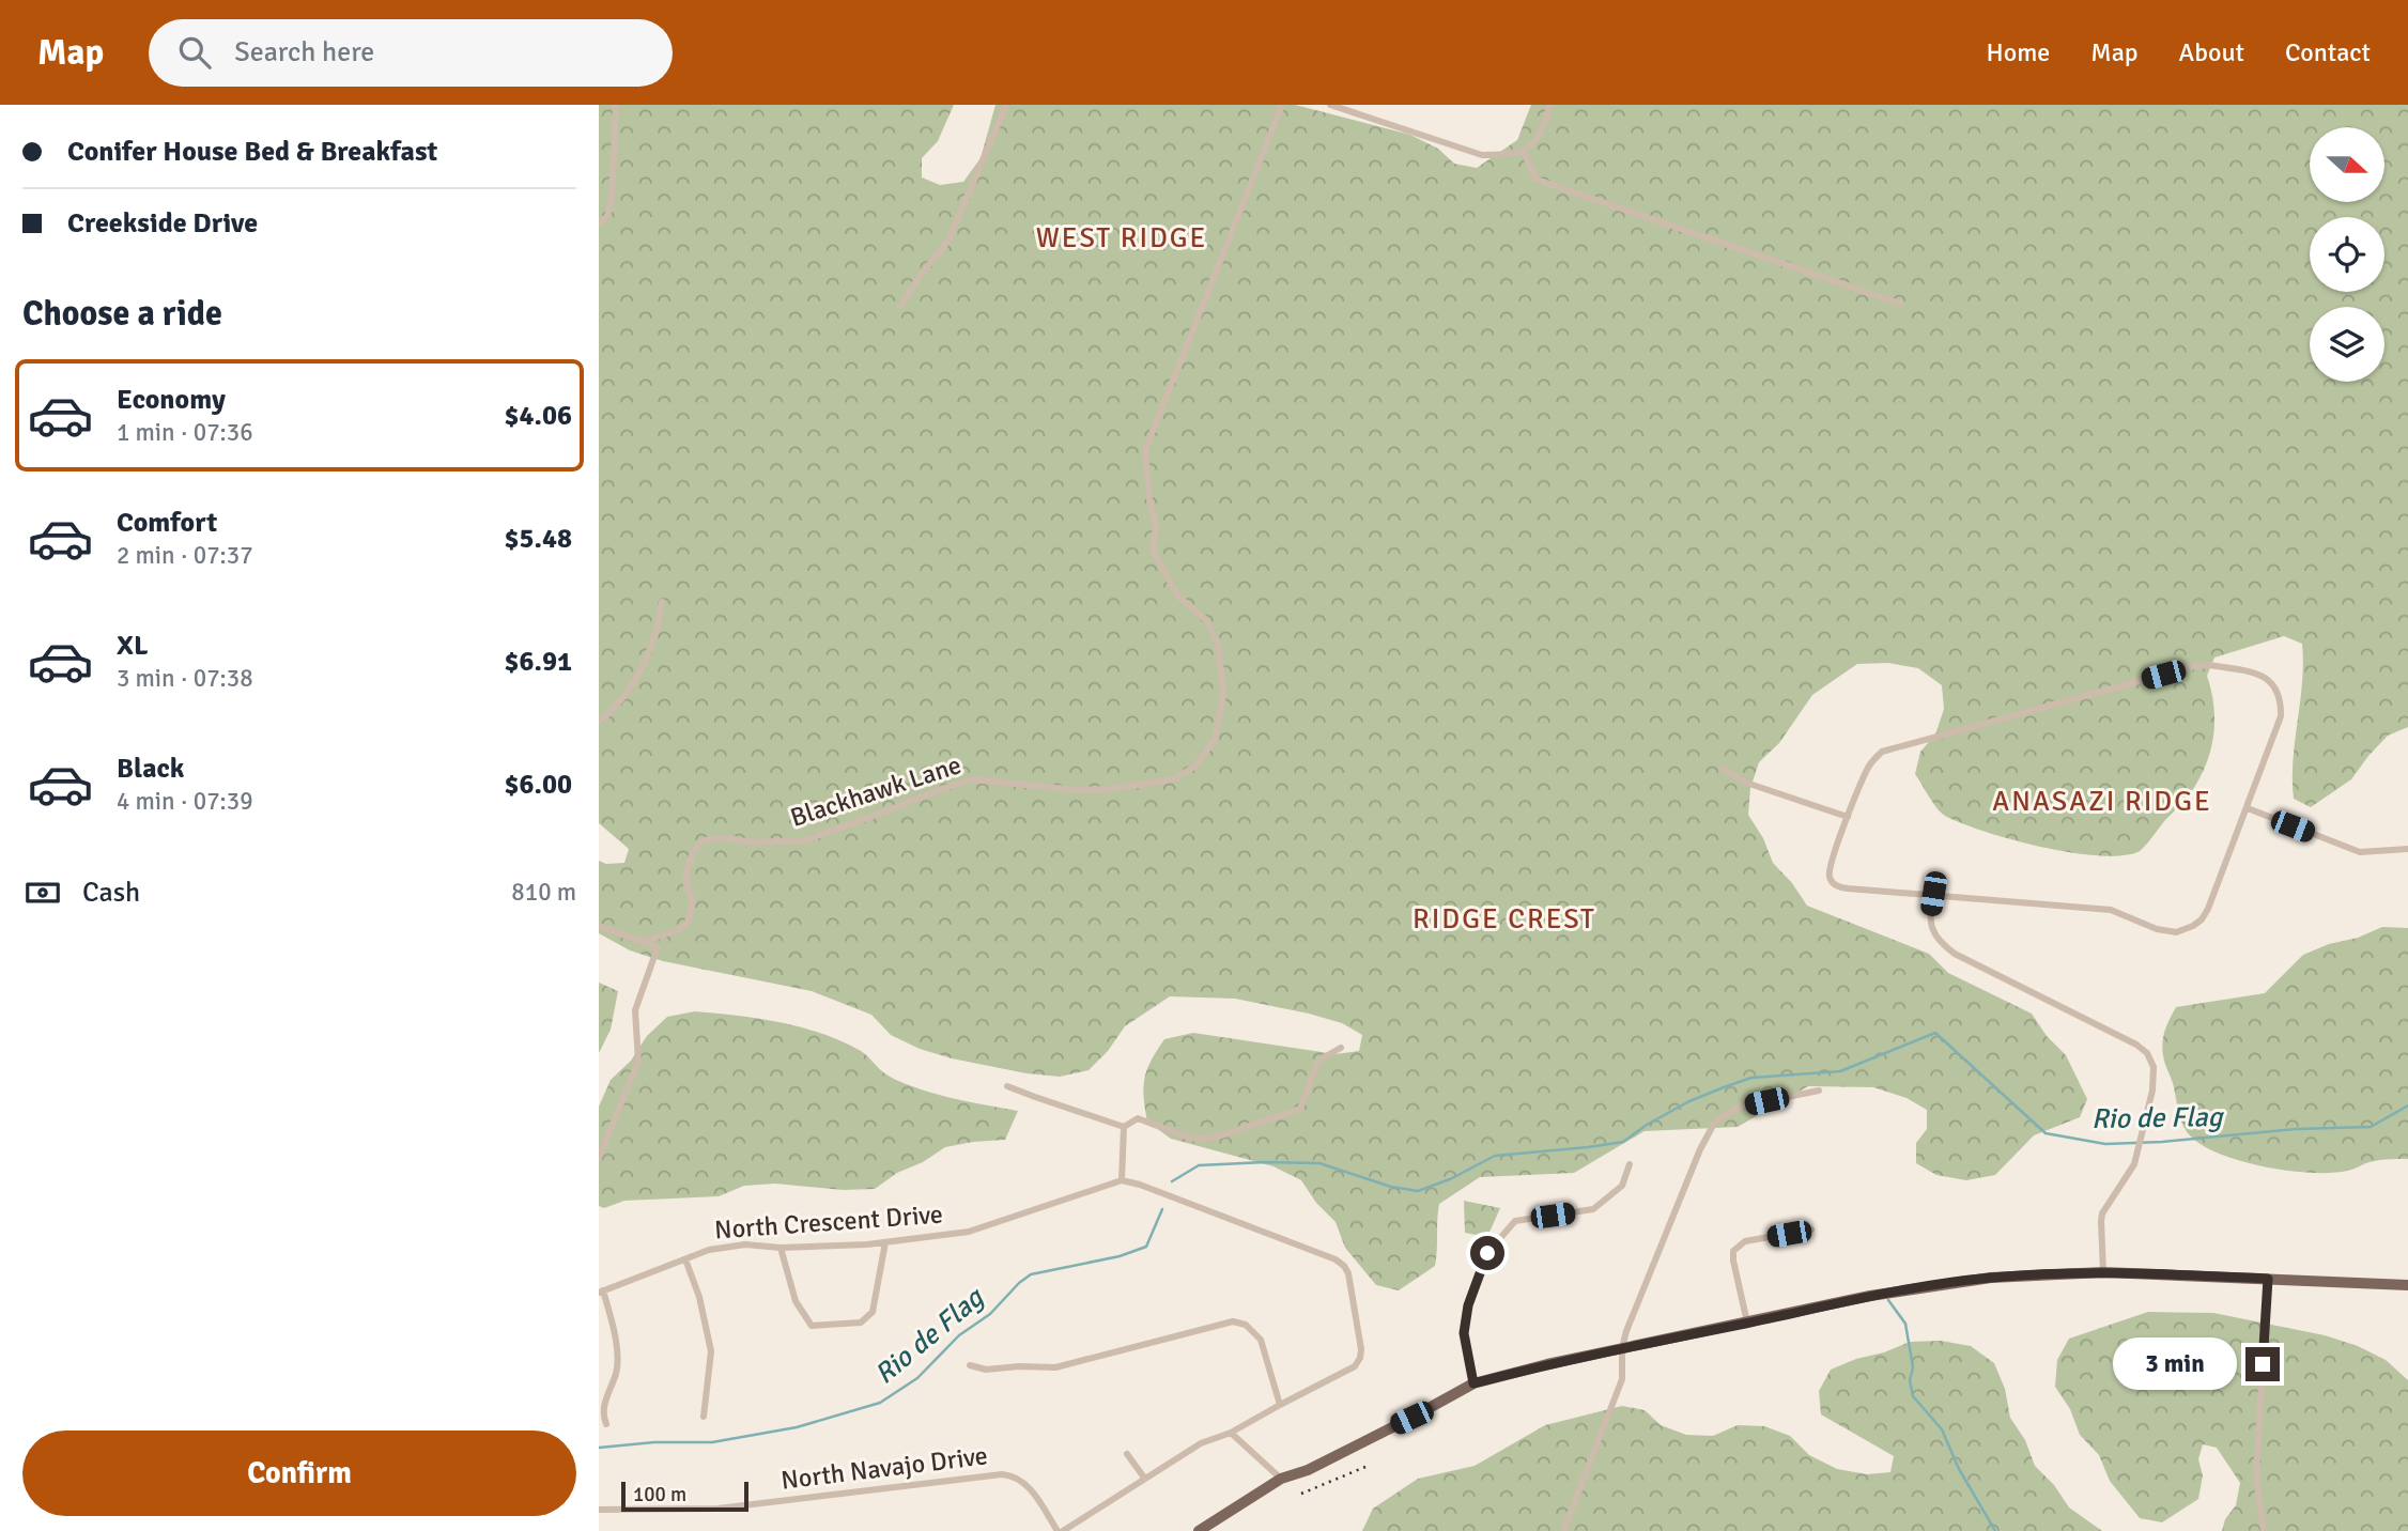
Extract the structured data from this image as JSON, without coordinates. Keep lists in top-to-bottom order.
{
  "streets": {
    "street": ["Blackhawk Lane", "North Crescent Drive", "North Navajo Drive"]
  },
  "districts": ["WEST RIDGE", "ANASAZI RIDGE", "RIDGE CREST"],
  "water": ["Rio de Flag"],
  "scale_bar": "100 m",
  "north": "right",
  "page": {
    "header": "Map",
    "search": "Search here",
    "nav": [
      "Home",
      "Map",
      "About",
      "Contact"
    ],
    "banner": ["Conifer House Bed & Breakfast", "Creekside Drive"],
    "heading": "Choose a ride",
    "list": [
      {
        "name": "Economy",
        "note": "1 min · 07:36",
        "value": "$4.06"
      },
      {
        "name": "Comfort",
        "note": "2 min · 07:37",
        "value": "$5.48"
      },
      {
        "name": "XL",
        "note": "3 min · 07:38",
        "value": "$6.91"
      },
      {
        "name": "Black",
        "note": "4 min · 07:39",
        "value": "$6.00"
      }
    ],
    "pay": ["Cash", "810 m"],
    "bubble": "3 min",
    "buttons": "Confirm",
    "scale": "100 m"
  }
}
